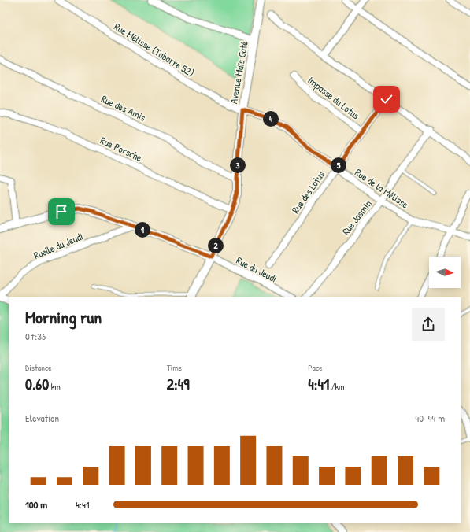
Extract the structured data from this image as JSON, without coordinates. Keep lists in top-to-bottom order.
{
  "streets": {
    "street": [
      "Rue Mélisse (Tabarre 52)",
      "Avenue Maïs Gaté",
      "Impasse du Lotus",
      "Rue des Amis",
      "Rue Porsche",
      "Rue de la Mélisse",
      "Rue des Lotus",
      "Rue Jasmin",
      "Ruelle du Jeudi",
      "Rue du Jeudi"
    ]
  },
  "crossings": [
    ["Rue Mélisse (Tabarre 52)", "Avenue Maïs Gaté"],
    ["Rue Mélisse (Tabarre 52)", "Rue de la Mélisse"],
    ["Avenue Maïs Gaté", "Rue des Amis"],
    ["Avenue Maïs Gaté", "Rue Porsche"],
    ["Avenue Maïs Gaté", "Rue de la Mélisse"],
    ["Avenue Maïs Gaté", "Rue du Jeudi"],
    ["Impasse du Lotus", "Rue des Lotus"],
    ["Rue de la Mélisse", "Rue des Lotus"],
    ["Rue de la Mélisse", "Rue Jasmin"]
  ],
  "north": "right",
  "page": {
    "pins": [
      "4",
      "3",
      "5",
      "1",
      "2"
    ],
    "heading": ["Morning run", "07:36"],
    "stats": [
      ["Distance", "0.60 km"],
      ["Time", "2:49"],
      ["Pace", "4:41 /km"]
    ],
    "chart": ["Elevation", "40–44 m"],
    "list": [
      {
        "name": "100 m",
        "note": "4:41"
      }
    ]
  }
}
